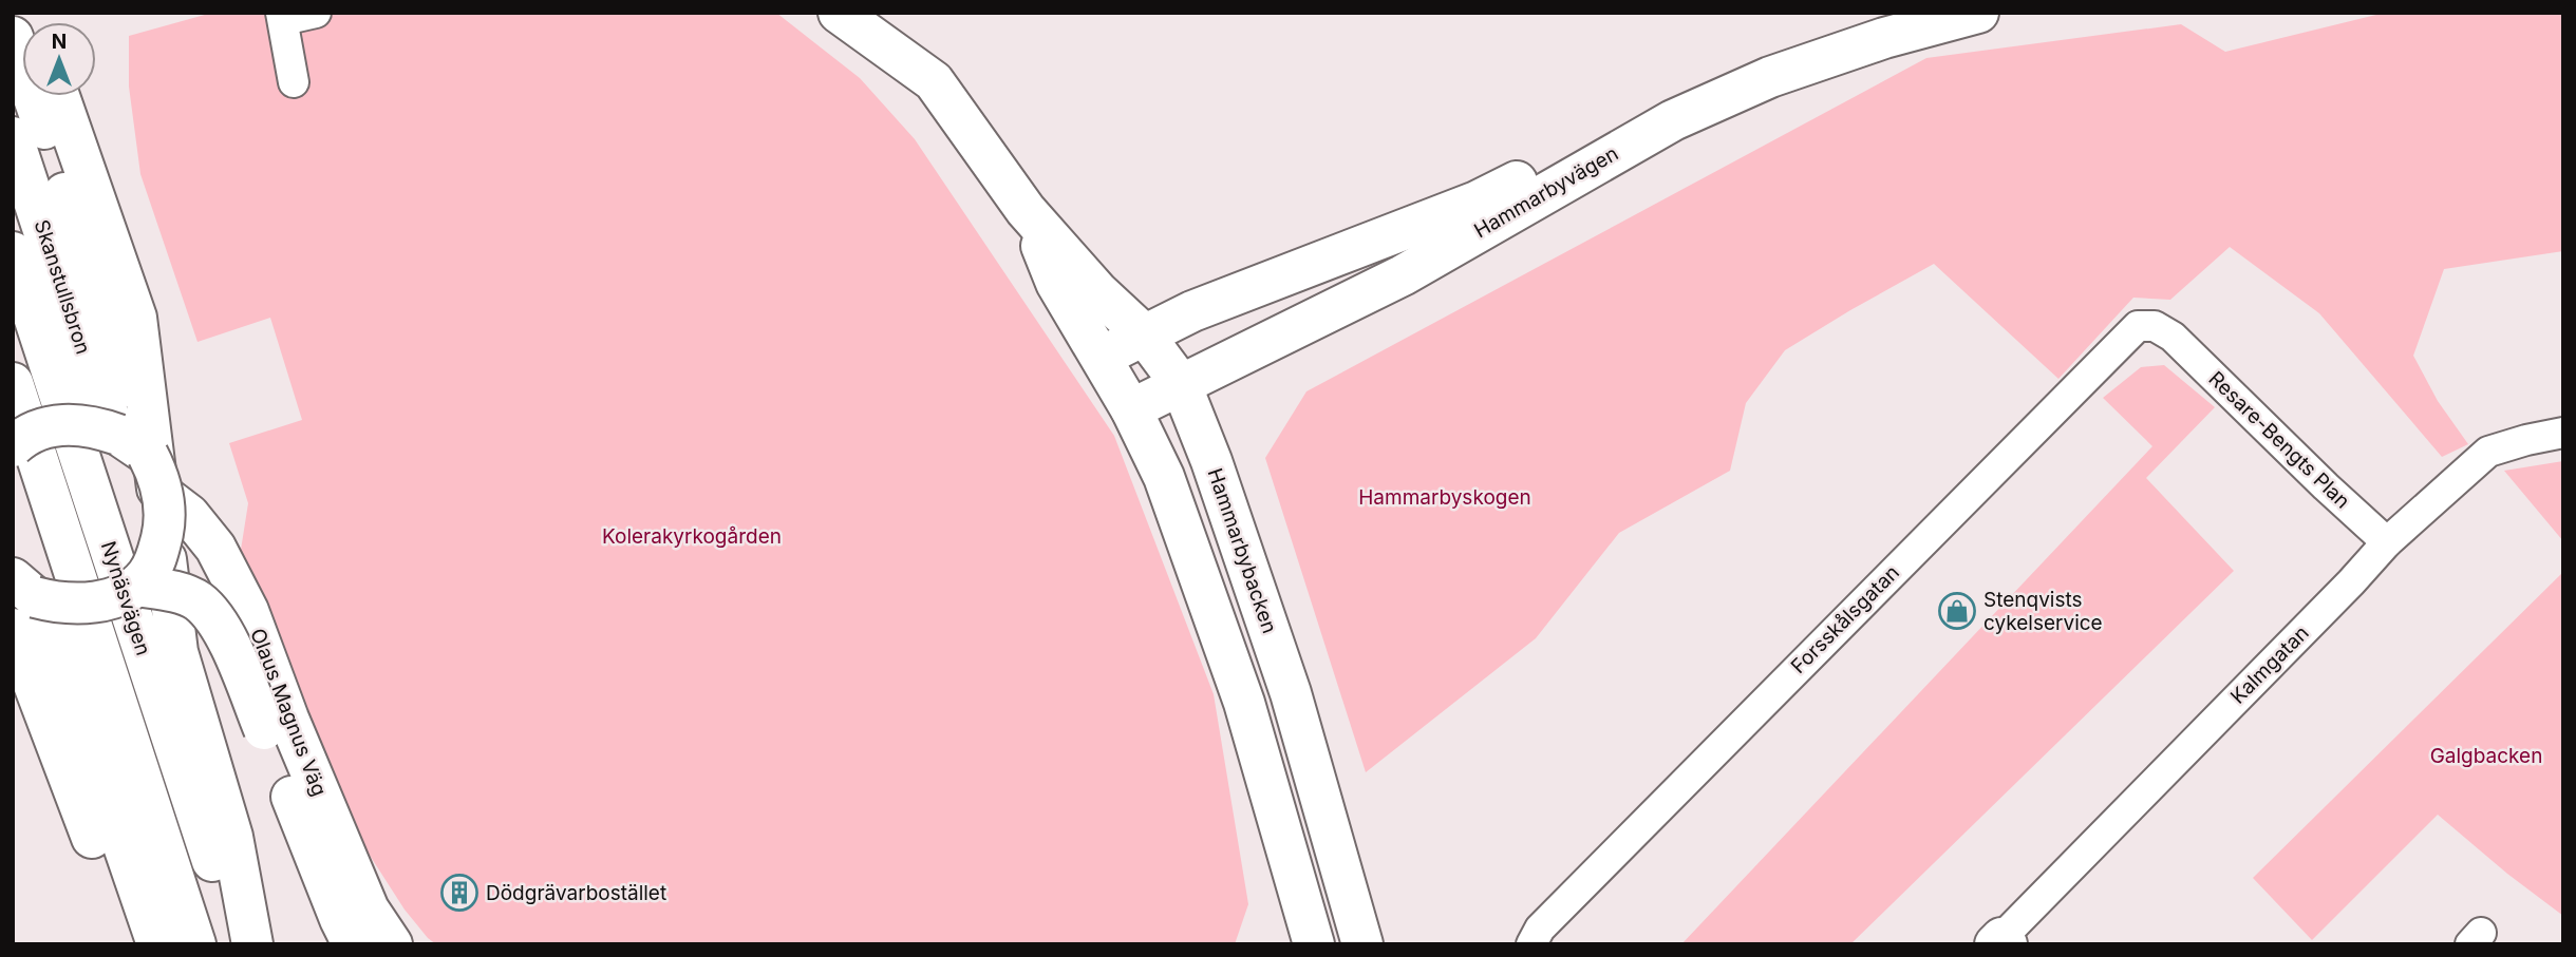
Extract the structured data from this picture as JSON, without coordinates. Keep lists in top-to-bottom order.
{
  "streets": {
    "main road": [
      "Hammarbyvägen",
      "Skanstullsbron",
      "Hammarbybacken",
      "Nynäsvägen",
      "Olaus Magnus Väg"
    ],
    "street": ["Resare-Bengts Plan", "Forsskålsgatan", "Kalmgatan"]
  },
  "crossings": [
    ["Hammarbyvägen", "Hammarbybacken"],
    ["Resare-Bengts Plan", "Forsskålsgatan"],
    ["Resare-Bengts Plan", "Kalmgatan"]
  ],
  "parks": ["Hammarbyskogen", "Kolerakyrkogården", "Galgbacken"],
  "places": {
    "shop": ["Stenqvists cykelservice"],
    "building": ["Dödgrävarbostället"]
  },
  "north": "top"
}
